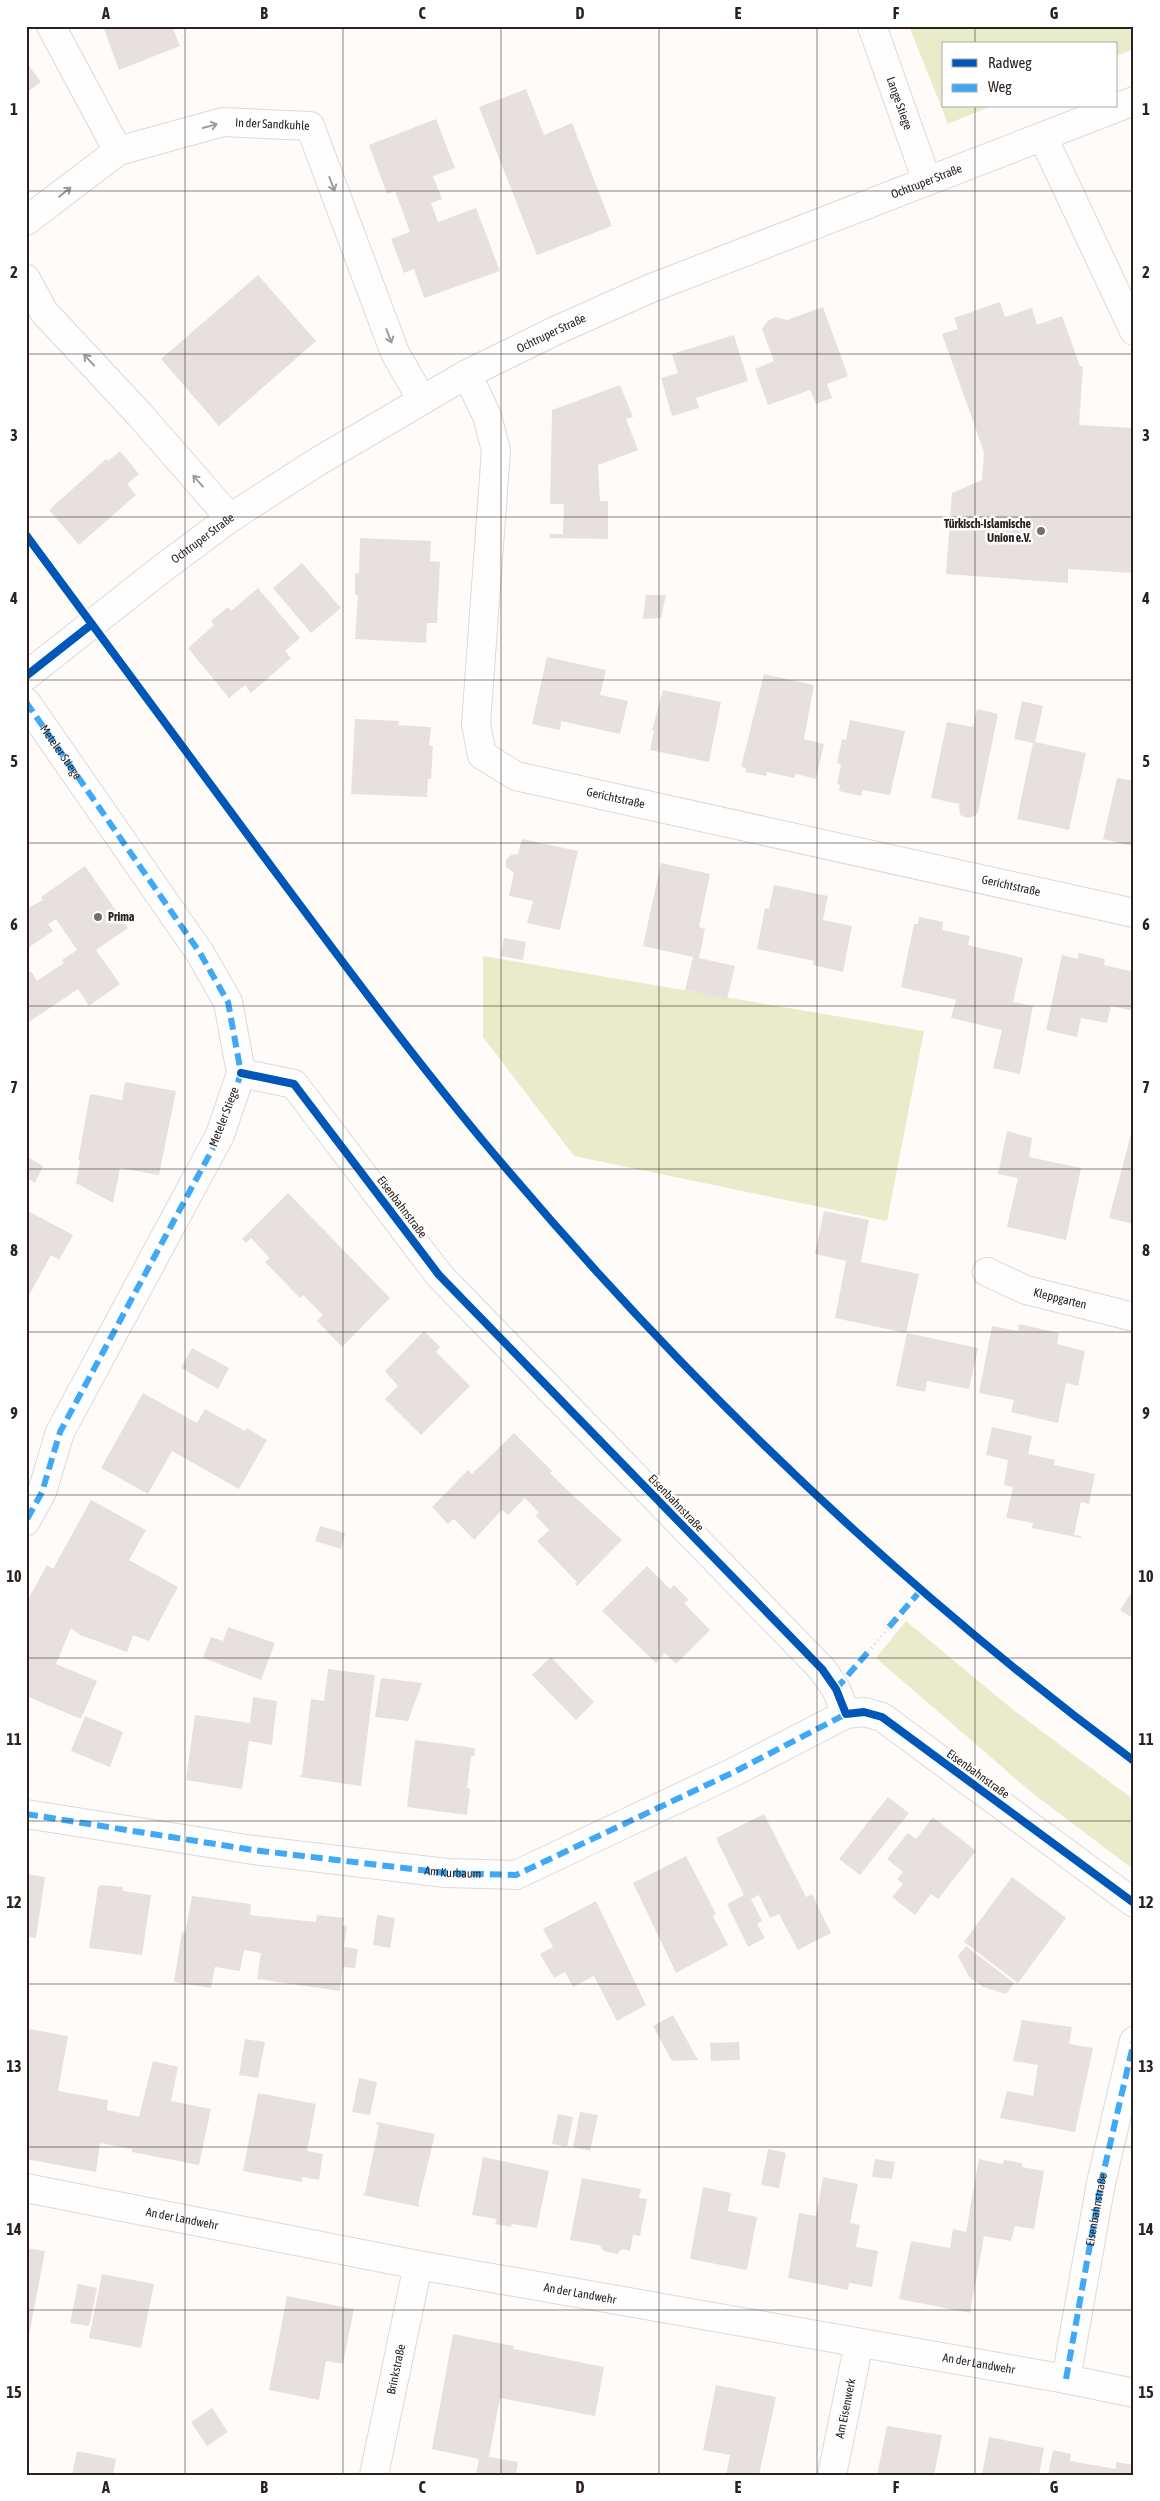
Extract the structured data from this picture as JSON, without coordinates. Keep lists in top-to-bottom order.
{
  "streets": {
    "street": [
      "Lange Stiege",
      "In der Sandkuhle",
      "Ochtruper Straße",
      "Meteler Stiege",
      "Gerichtstraße",
      "Eisenbahnstraße",
      "Kleppgarten",
      "Am Kurbaum",
      "An der Landwehr",
      "Brinkstraße",
      "Am Eisenwerk"
    ]
  },
  "crossings": [
    ["Lange Stiege", "Ochtruper Straße"],
    ["In der Sandkuhle", "Ochtruper Straße"],
    ["Ochtruper Straße", "Gerichtstraße"],
    ["Meteler Stiege", "Eisenbahnstraße"],
    ["Eisenbahnstraße", "Am Kurbaum"],
    ["Eisenbahnstraße", "An der Landwehr"],
    ["An der Landwehr", "Brinkstraße"],
    ["An der Landwehr", "Am Eisenwerk"]
  ],
  "places": ["Türkisch-Islamische Union e.V.", "Prima"],
  "legend": ["Radweg", "Weg"],
  "grid": {
    "columns": [
      "A",
      "B",
      "C",
      "D",
      "E",
      "F",
      "G"
    ],
    "rows": [
      "1",
      "2",
      "3",
      "4",
      "5",
      "6",
      "7",
      "8",
      "9",
      "10",
      "11",
      "12",
      "13",
      "14",
      "15"
    ]
  }
}
